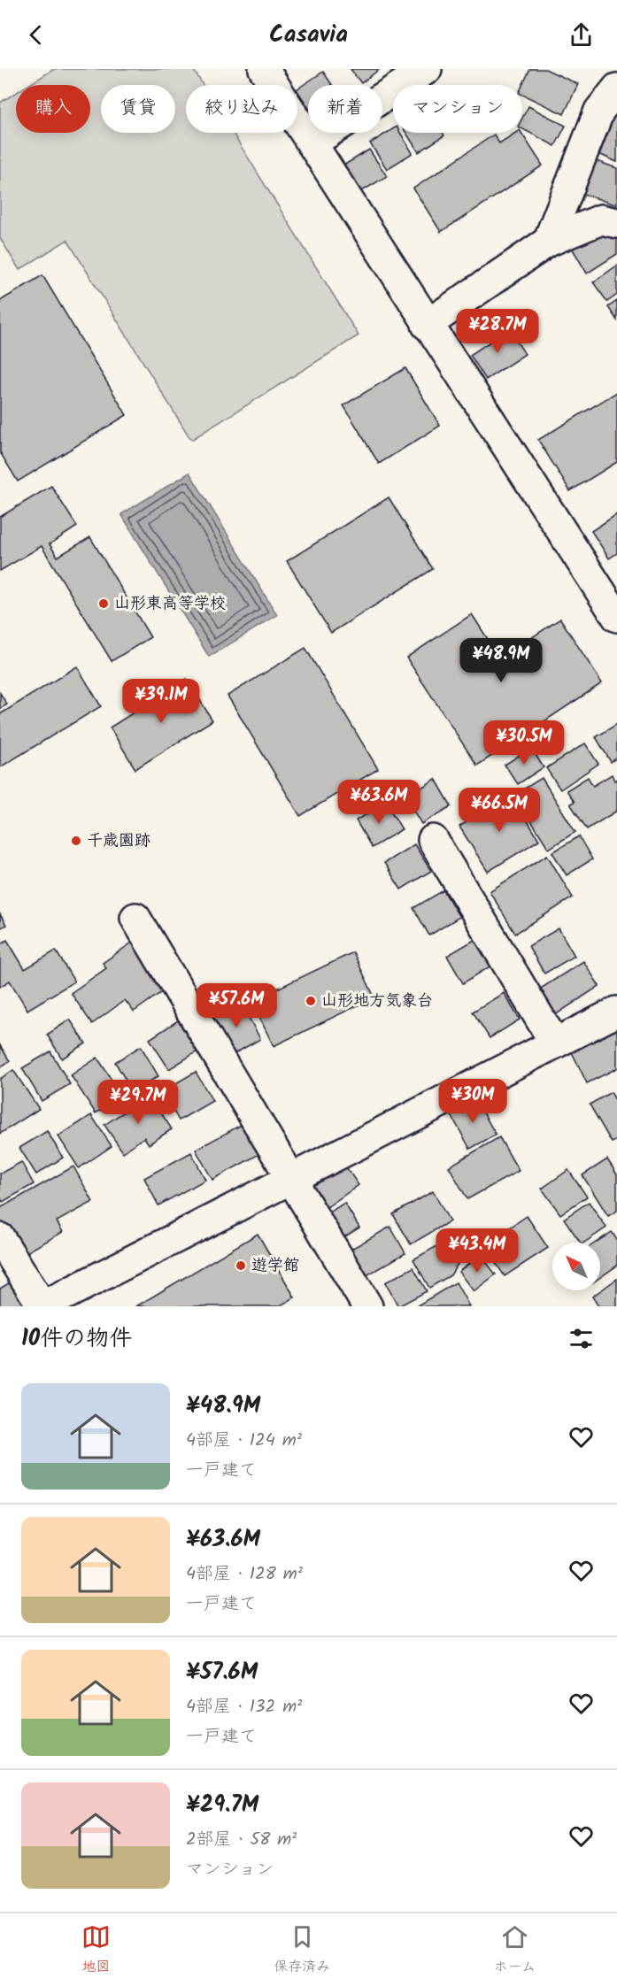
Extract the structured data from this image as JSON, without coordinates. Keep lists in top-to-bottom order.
{
  "places": [
    "山形東高等学校",
    "千歳園跡",
    "山形地方気象台",
    "遊学館"
  ],
  "north": "top left",
  "page": {
    "header": "Casavia",
    "chip": [
      "購入",
      "賃貸",
      "絞り込み",
      "新着",
      "マンション"
    ],
    "price": [
      "¥28.7M",
      "¥48.9M",
      "¥39.1M",
      "¥30.5M",
      "¥63.6M",
      "¥66.5M",
      "¥57.6M",
      "¥30M",
      "¥29.7M",
      "¥43.4M"
    ],
    "heading": "10件の物件",
    "list": [
      {
        "name": "¥48.9M",
        "note": "4部屋 · 124 m² · 一戸建て"
      },
      {
        "name": "¥63.6M",
        "note": "4部屋 · 128 m² · 一戸建て"
      },
      {
        "name": "¥57.6M",
        "note": "4部屋 · 132 m² · 一戸建て"
      },
      {
        "name": "¥29.7M",
        "note": "2部屋 · 58 m² · マンション"
      }
    ],
    "tabs": ["地図", "保存済み", "ホーム"]
  }
}
